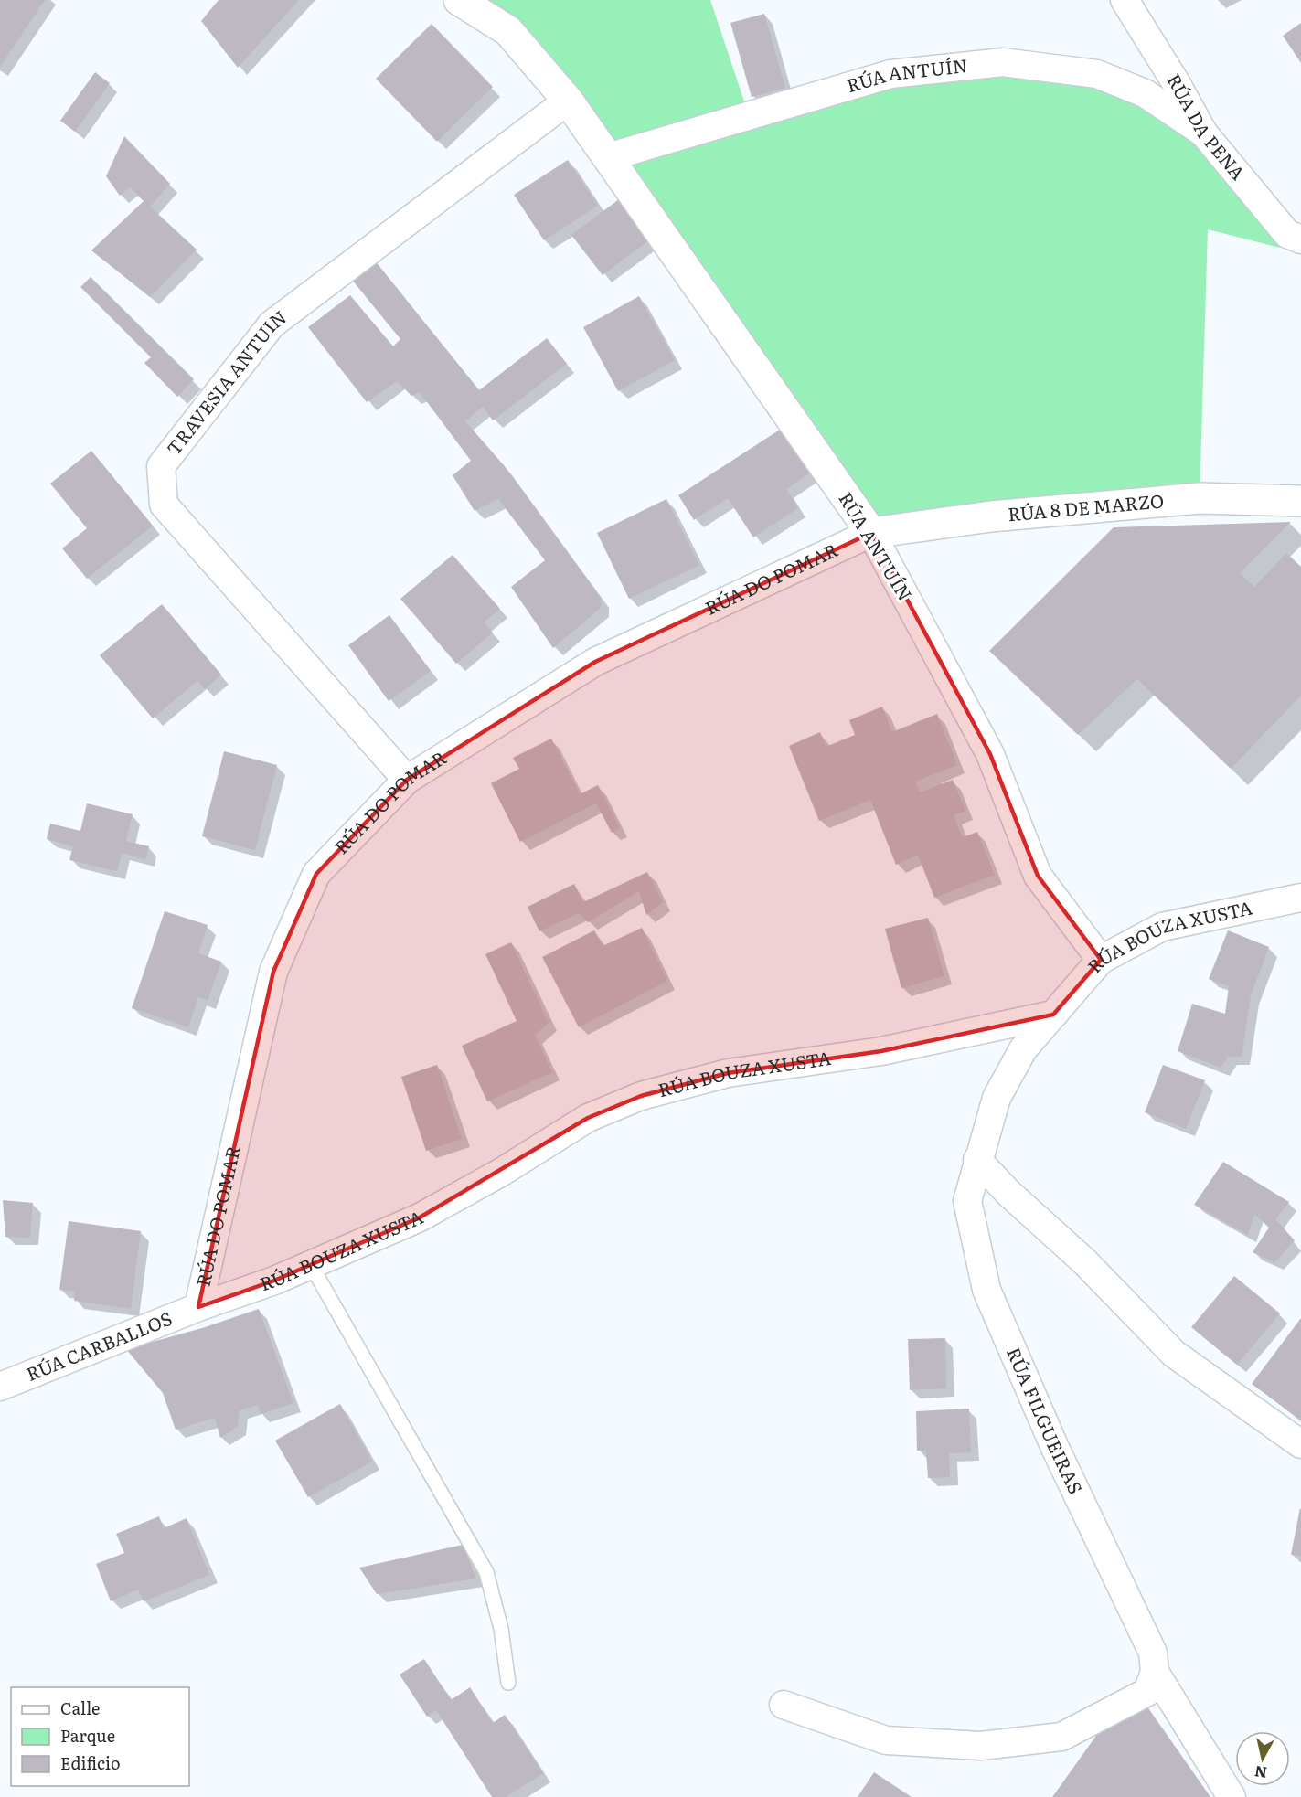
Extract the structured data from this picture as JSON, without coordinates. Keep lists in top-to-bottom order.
{
  "streets": {
    "street": [
      "RÚA ANTUÍN",
      "RÚA DA PENA",
      "TRAVESIA ANTUIN",
      "RÚA 8 DE MARZO",
      "RÚA DO POMAR",
      "RÚA BOUZA XUSTA",
      "RÚA CARBALLOS",
      "RÚA FILGUEIRAS"
    ]
  },
  "crossings": [
    ["RÚA ANTUÍN", "RÚA DA PENA"],
    ["RÚA ANTUÍN", "TRAVESIA ANTUIN"],
    ["RÚA ANTUÍN", "RÚA 8 DE MARZO"],
    ["RÚA ANTUÍN", "RÚA DO POMAR"],
    ["RÚA ANTUÍN", "RÚA BOUZA XUSTA"],
    ["TRAVESIA ANTUIN", "RÚA DO POMAR"],
    ["RÚA 8 DE MARZO", "RÚA DO POMAR"],
    ["RÚA DO POMAR", "RÚA BOUZA XUSTA"],
    ["RÚA DO POMAR", "RÚA CARBALLOS"],
    ["RÚA BOUZA XUSTA", "RÚA CARBALLOS"],
    ["RÚA BOUZA XUSTA", "RÚA FILGUEIRAS"]
  ],
  "legend": ["Calle", "Parque", "Edificio"],
  "north": "bottom"
}
